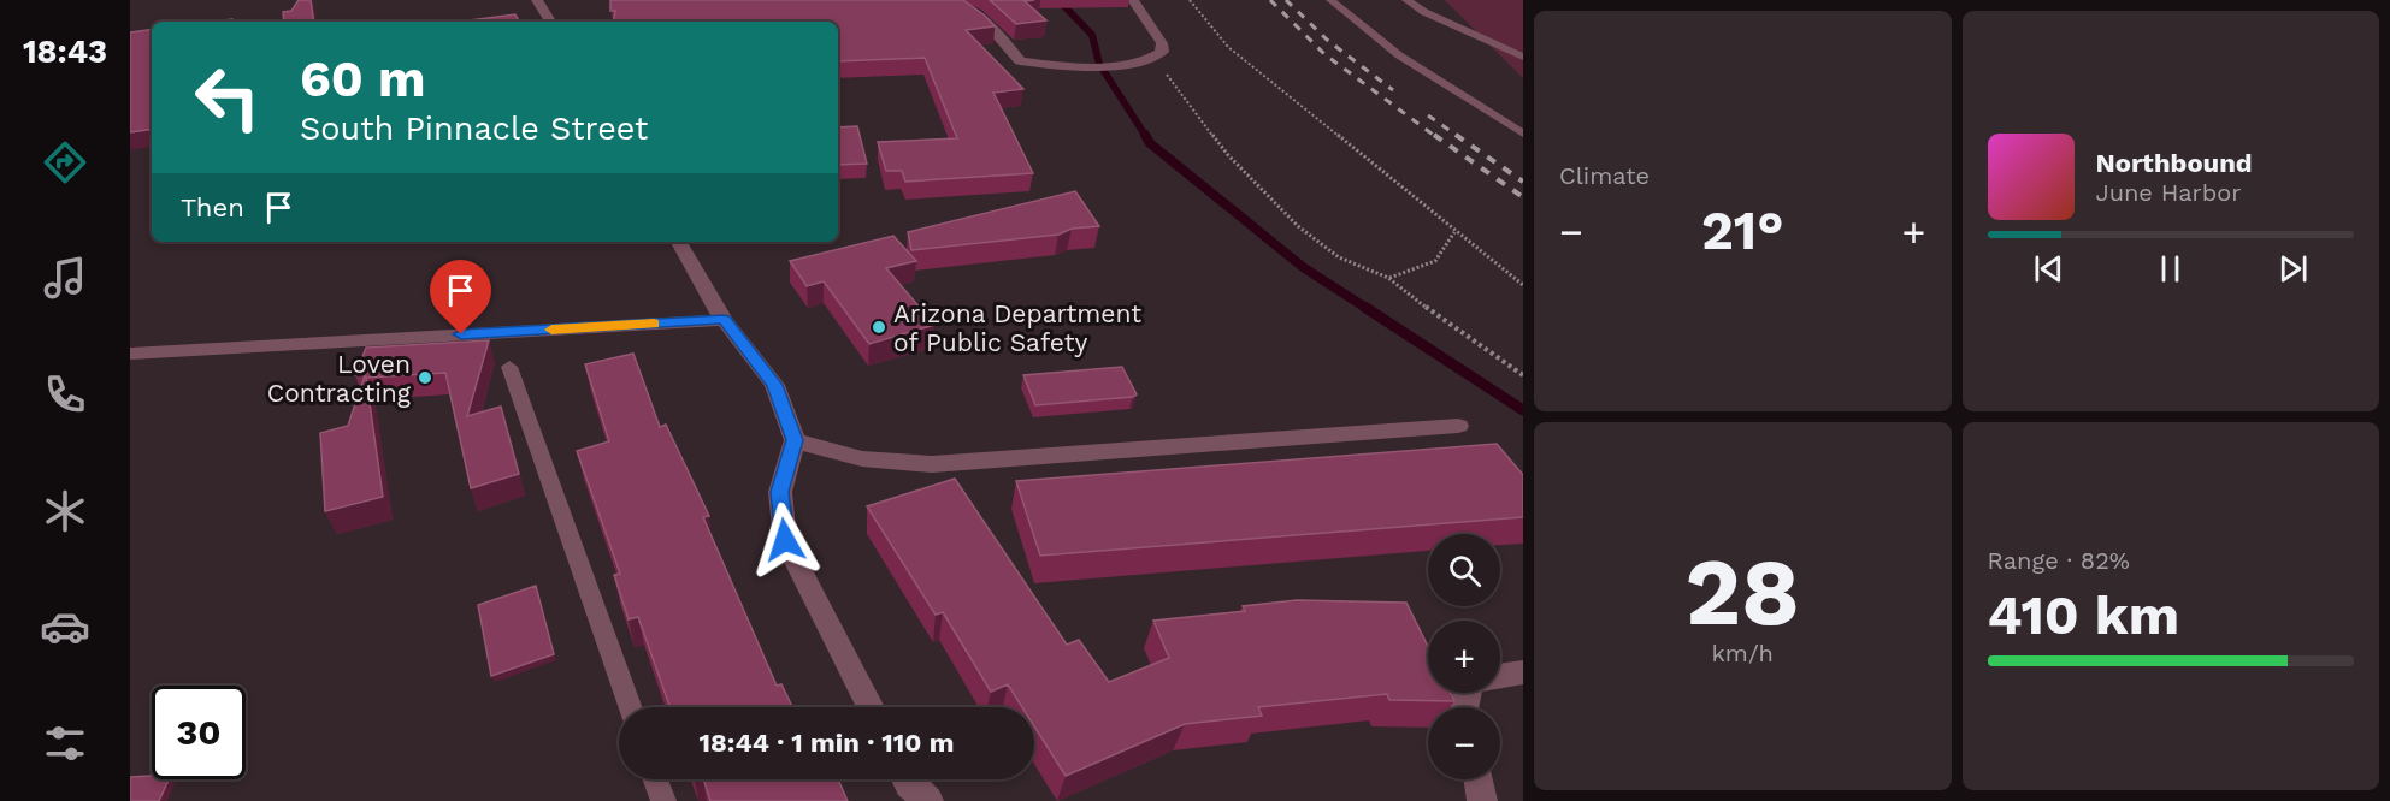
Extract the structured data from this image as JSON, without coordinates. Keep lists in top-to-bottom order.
{
  "places": ["Arizona Department of Public Safety", "Loven Contracting"],
  "page": {
    "tabs": "18:43",
    "tile": [
      "Climate",
      ["28", "km/h"],
      ["Range · 82%", "410 km"]
    ],
    "turn": ["60 m", "South Pinnacle Street"],
    "song": ["Northbound", "June Harbor"],
    "then": "Then",
    "heat": ["−", "21°", "+"],
    "map_buttons": ["+", "−"],
    "limit": "30",
    "trip": "18:44 · 1 min · 110 m"
  }
}
